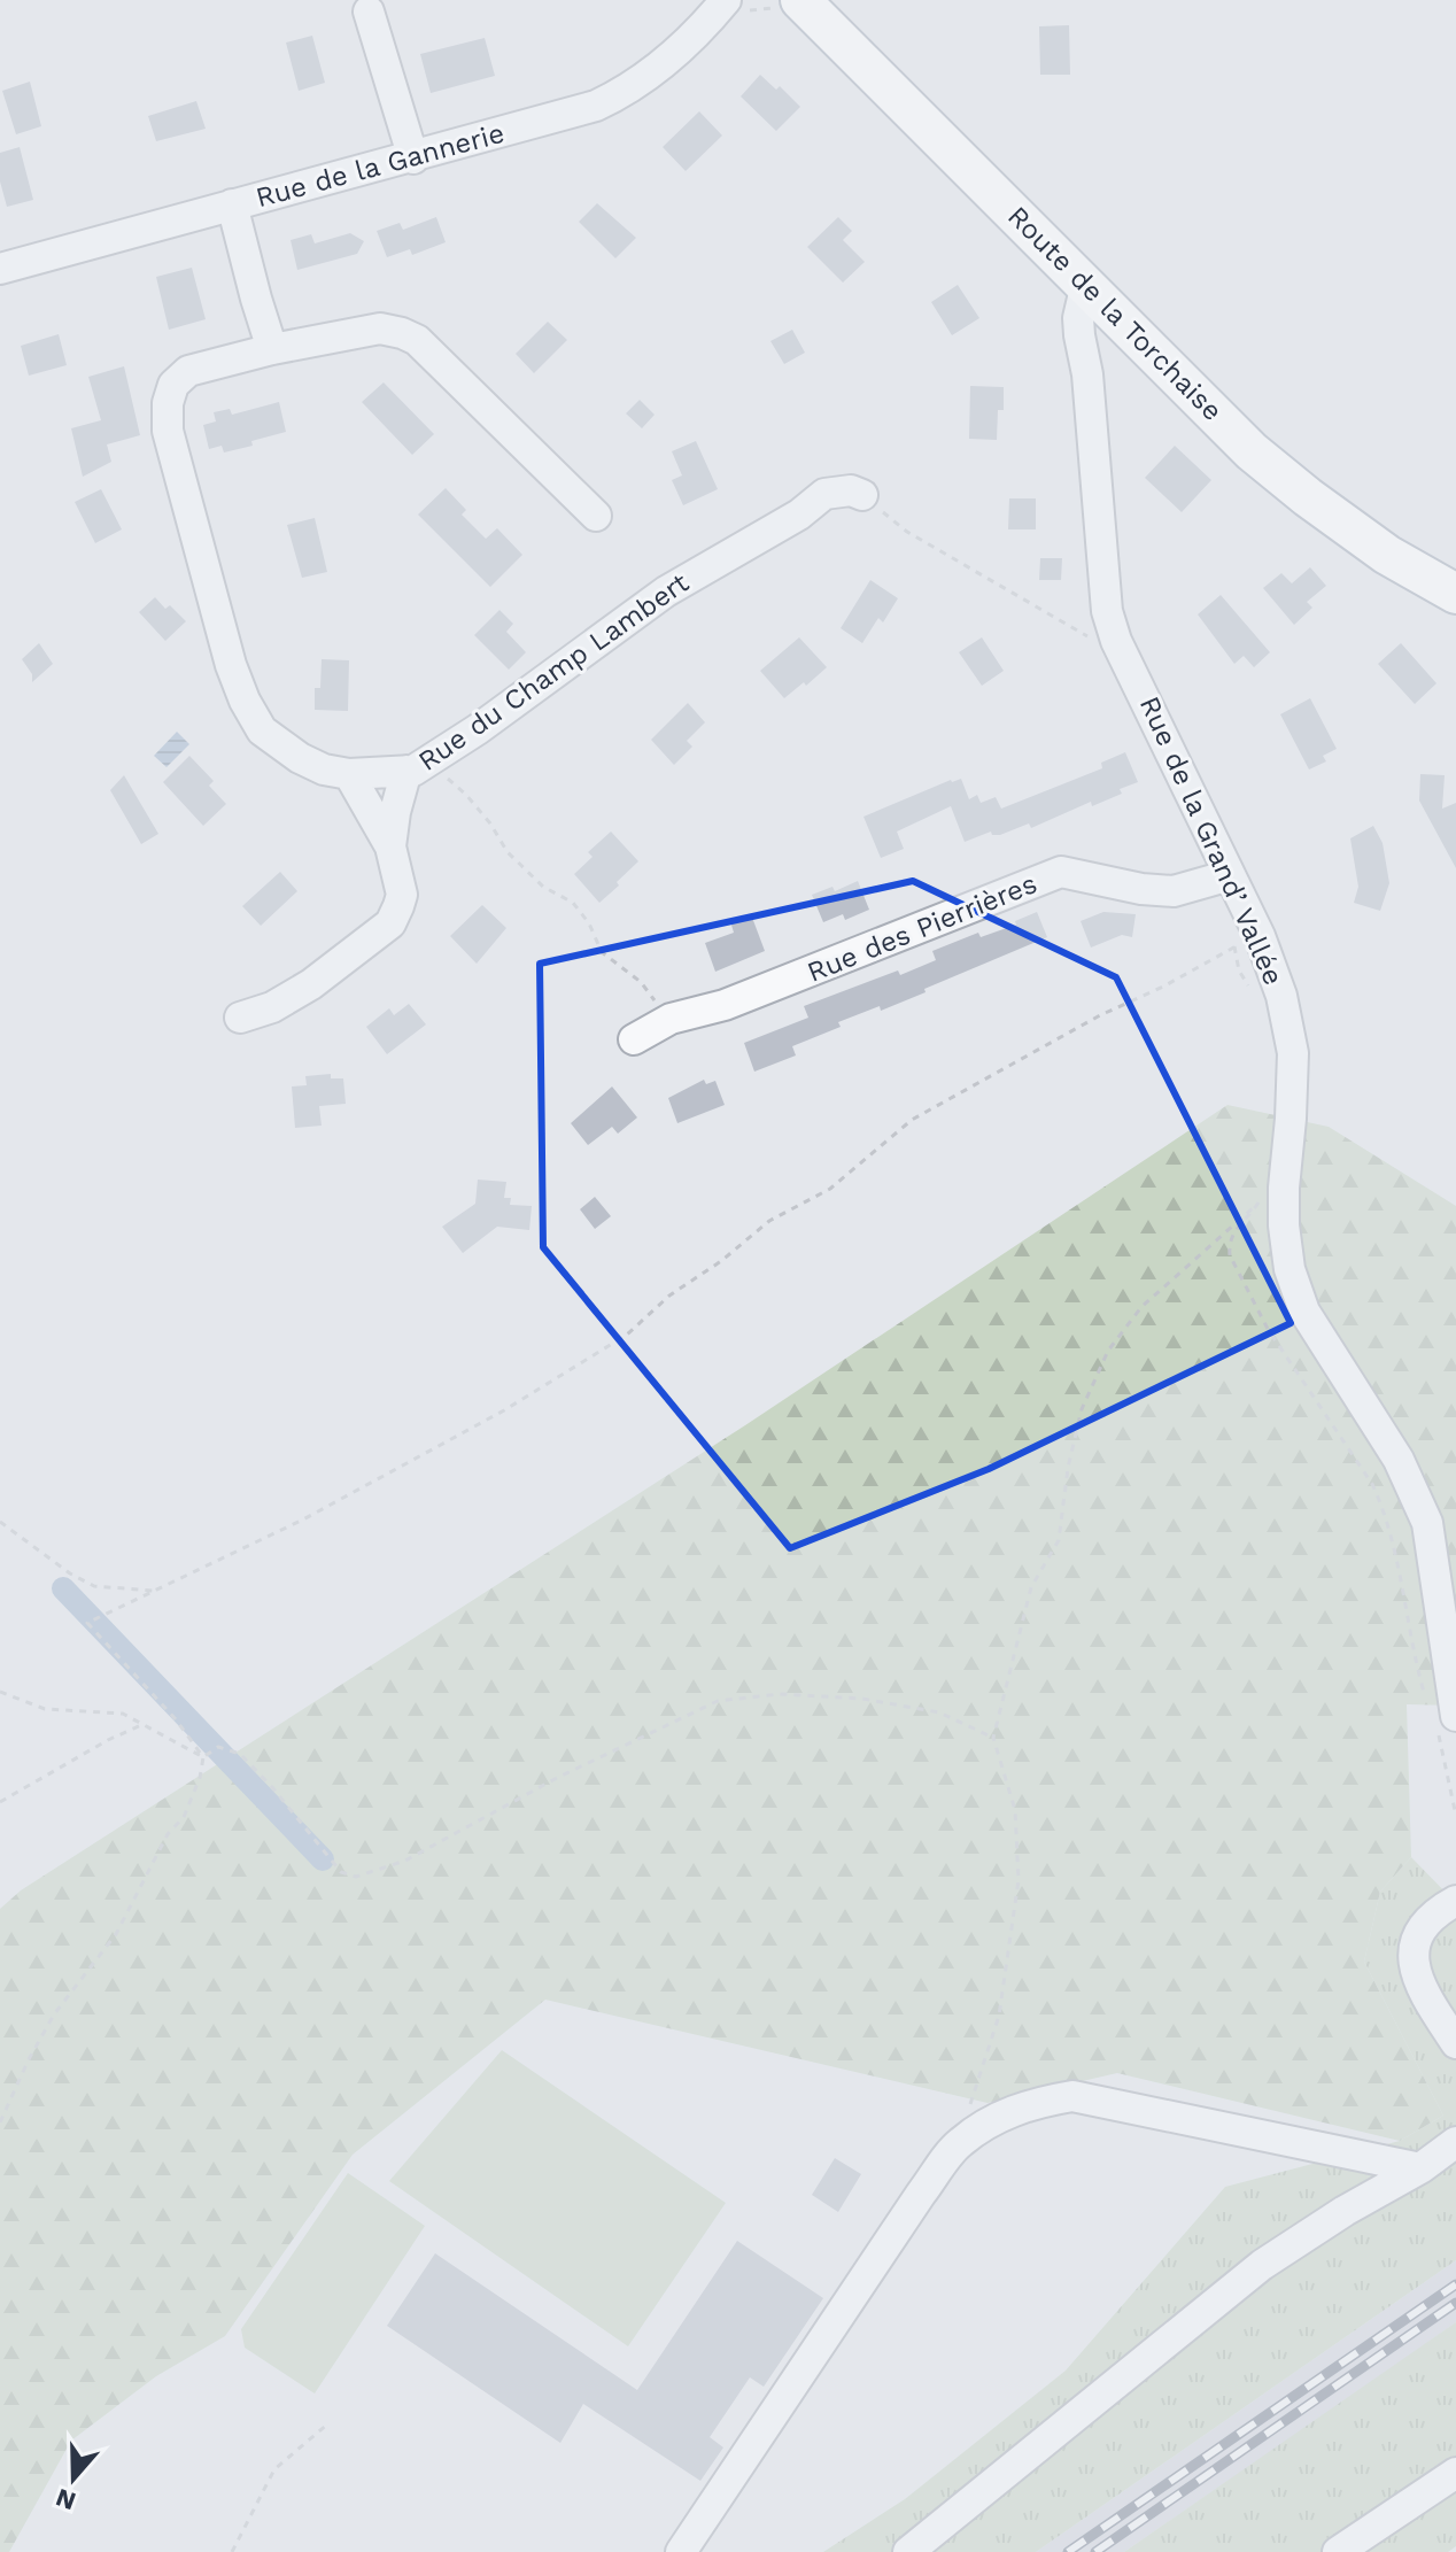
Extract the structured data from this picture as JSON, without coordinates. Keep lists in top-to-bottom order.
{
  "streets": {
    "main road": ["Route de la Torchaise"],
    "street": [
      "Rue de la Gannerie",
      "Rue du Champ Lambert",
      "Rue de la Grand’ Vallée",
      "Rue des Pierrières"
    ]
  },
  "crossings": [
    ["Route de la Torchaise", "Rue de la Grand’ Vallée"],
    ["Rue de la Grand’ Vallée", "Rue des Pierrières"]
  ],
  "north": "bottom"
}
